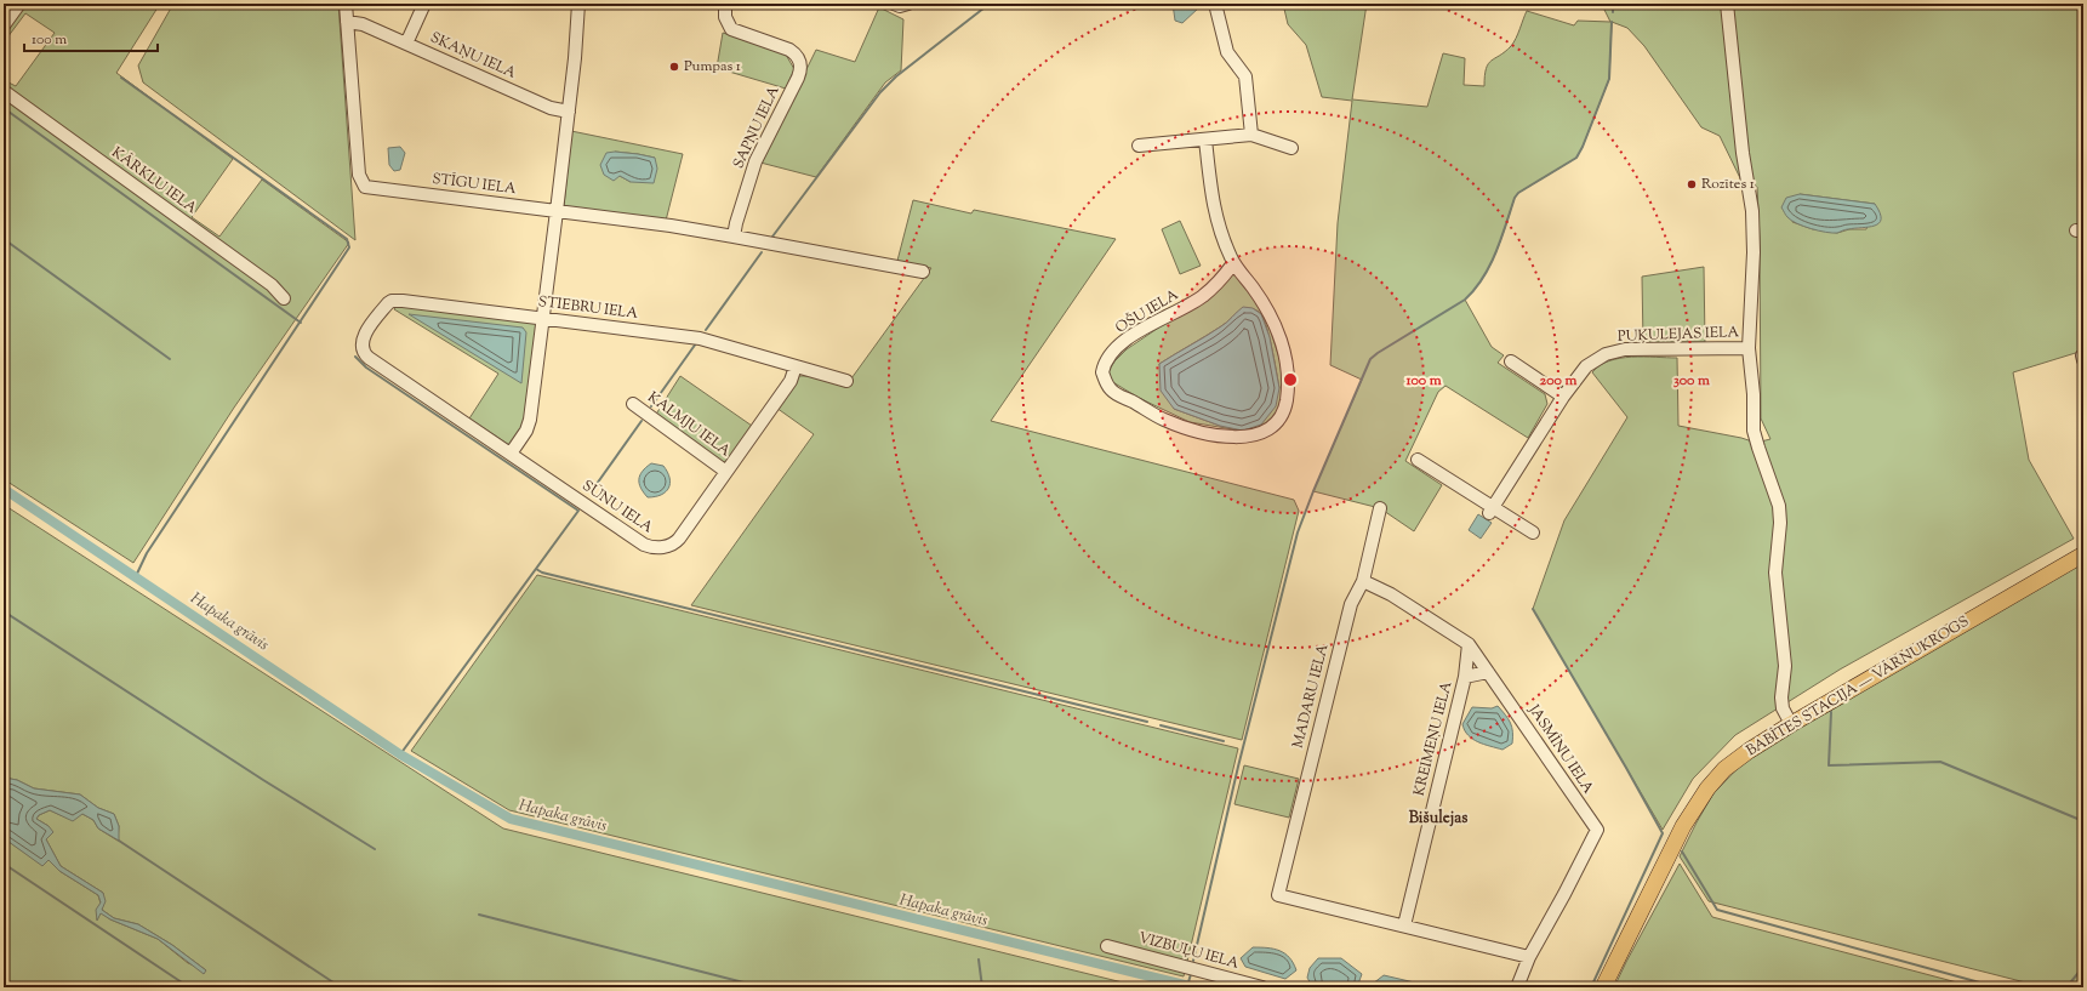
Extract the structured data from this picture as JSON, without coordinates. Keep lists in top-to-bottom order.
{
  "streets": {
    "main road": ["BABĪTES STACIJA — VĀRNUKROGS"],
    "street": [
      "SKAŅU IELA",
      "SAPŅU IELA",
      "KĀRKLU IELA",
      "STĪGU IELA",
      "STIEBRU IELA",
      "OŠU IELA",
      "PUĶULEJAS IELA",
      "KALMJU IELA",
      "SŪNU IELA",
      "MADARU IELA",
      "KREIMEŅU IELA",
      "JASMĪNU IELA",
      "VIZBUĻU IELA"
    ]
  },
  "crossings": [
    ["STIEBRU IELA", "SŪNU IELA"],
    ["KALMJU IELA", "SŪNU IELA"],
    ["MADARU IELA", "KREIMEŅU IELA"],
    ["MADARU IELA", "JASMĪNU IELA"],
    ["KREIMEŅU IELA", "JASMĪNU IELA"]
  ],
  "districts": ["Bišulejas"],
  "water": ["Hapaka grāvis"],
  "places": ["Pumpas 1", "Rozītes 1"],
  "scale_bar": "100 m",
  "rings": ["100 m", "200 m", "300 m"]
}
